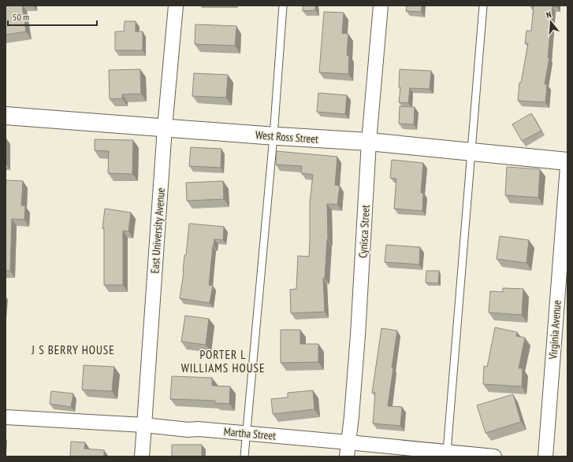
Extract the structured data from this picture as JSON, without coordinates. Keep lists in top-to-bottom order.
{
  "streets": {
    "street": [
      "West Ross Street",
      "East University Avenue",
      "Cynisca Street",
      "Virginia Avenue",
      "Martha Street"
    ]
  },
  "crossings": [
    ["West Ross Street", "East University Avenue"],
    ["West Ross Street", "Cynisca Street"],
    ["East University Avenue", "Martha Street"],
    ["Cynisca Street", "Martha Street"]
  ],
  "districts": ["J S BERRY HOUSE", "PORTER L WILLIAMS HOUSE"],
  "scale_bar": "50 m",
  "north": "top"
}
